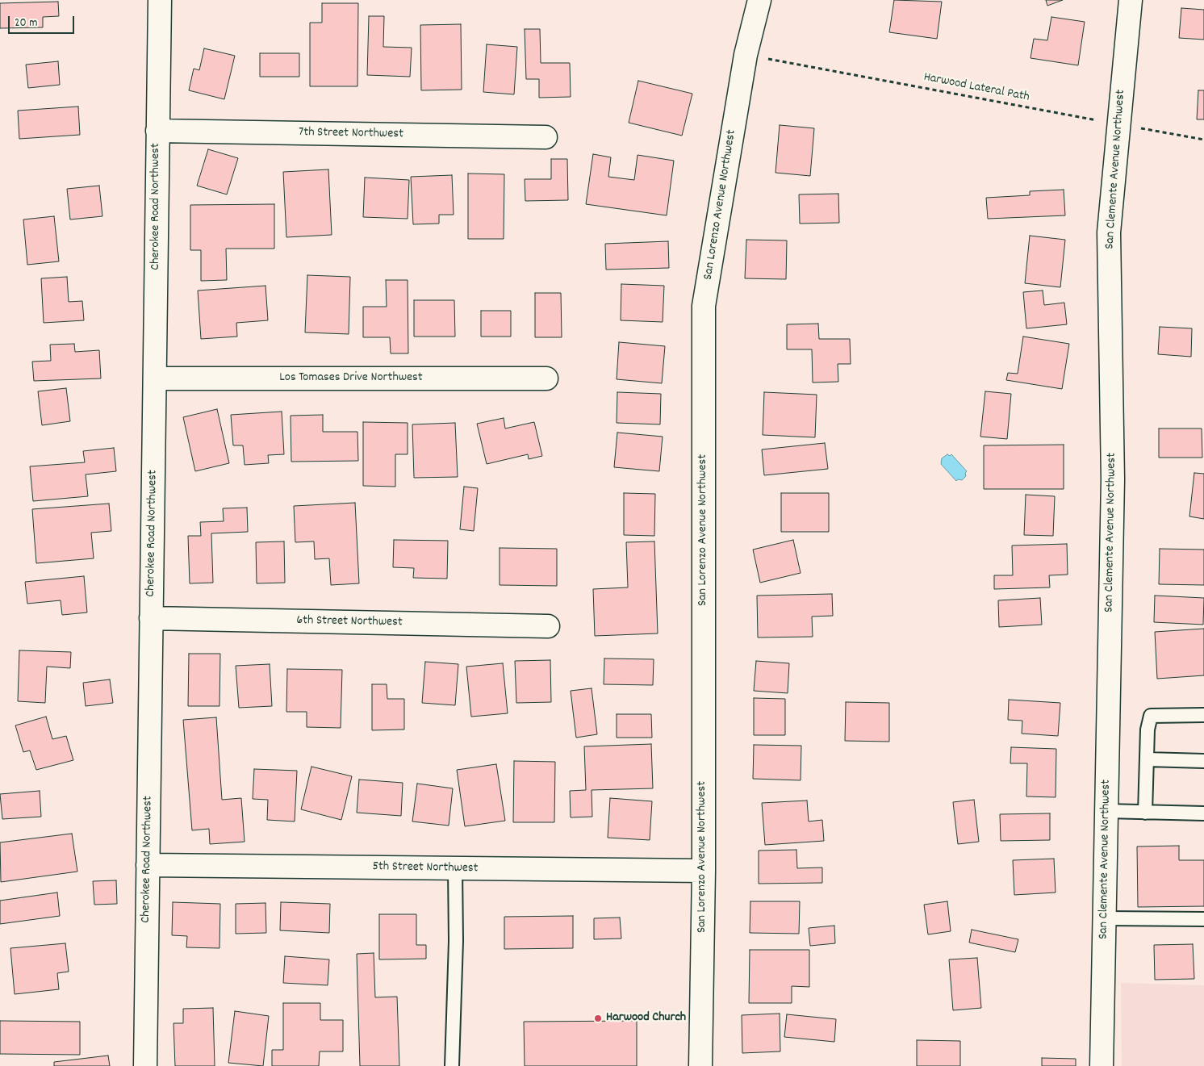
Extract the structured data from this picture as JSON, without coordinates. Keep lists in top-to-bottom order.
{
  "streets": {
    "street": [
      "7th Street Northwest",
      "San Clemente Avenue Northwest",
      "San Lorenzo Avenue Northwest",
      "Cherokee Road Northwest",
      "Los Tomases Drive Northwest",
      "6th Street Northwest",
      "5th Street Northwest"
    ],
    "path": ["Harwood Lateral Path"]
  },
  "crossings": [
    ["Harwood Lateral Path", "San Clemente Avenue Northwest"],
    ["Harwood Lateral Path", "San Lorenzo Avenue Northwest"],
    ["7th Street Northwest", "Cherokee Road Northwest"],
    ["San Lorenzo Avenue Northwest", "5th Street Northwest"],
    ["Cherokee Road Northwest", "Los Tomases Drive Northwest"],
    ["Cherokee Road Northwest", "6th Street Northwest"],
    ["Cherokee Road Northwest", "5th Street Northwest"]
  ],
  "places": ["Harwood Church"],
  "scale_bar": "20 m"
}
